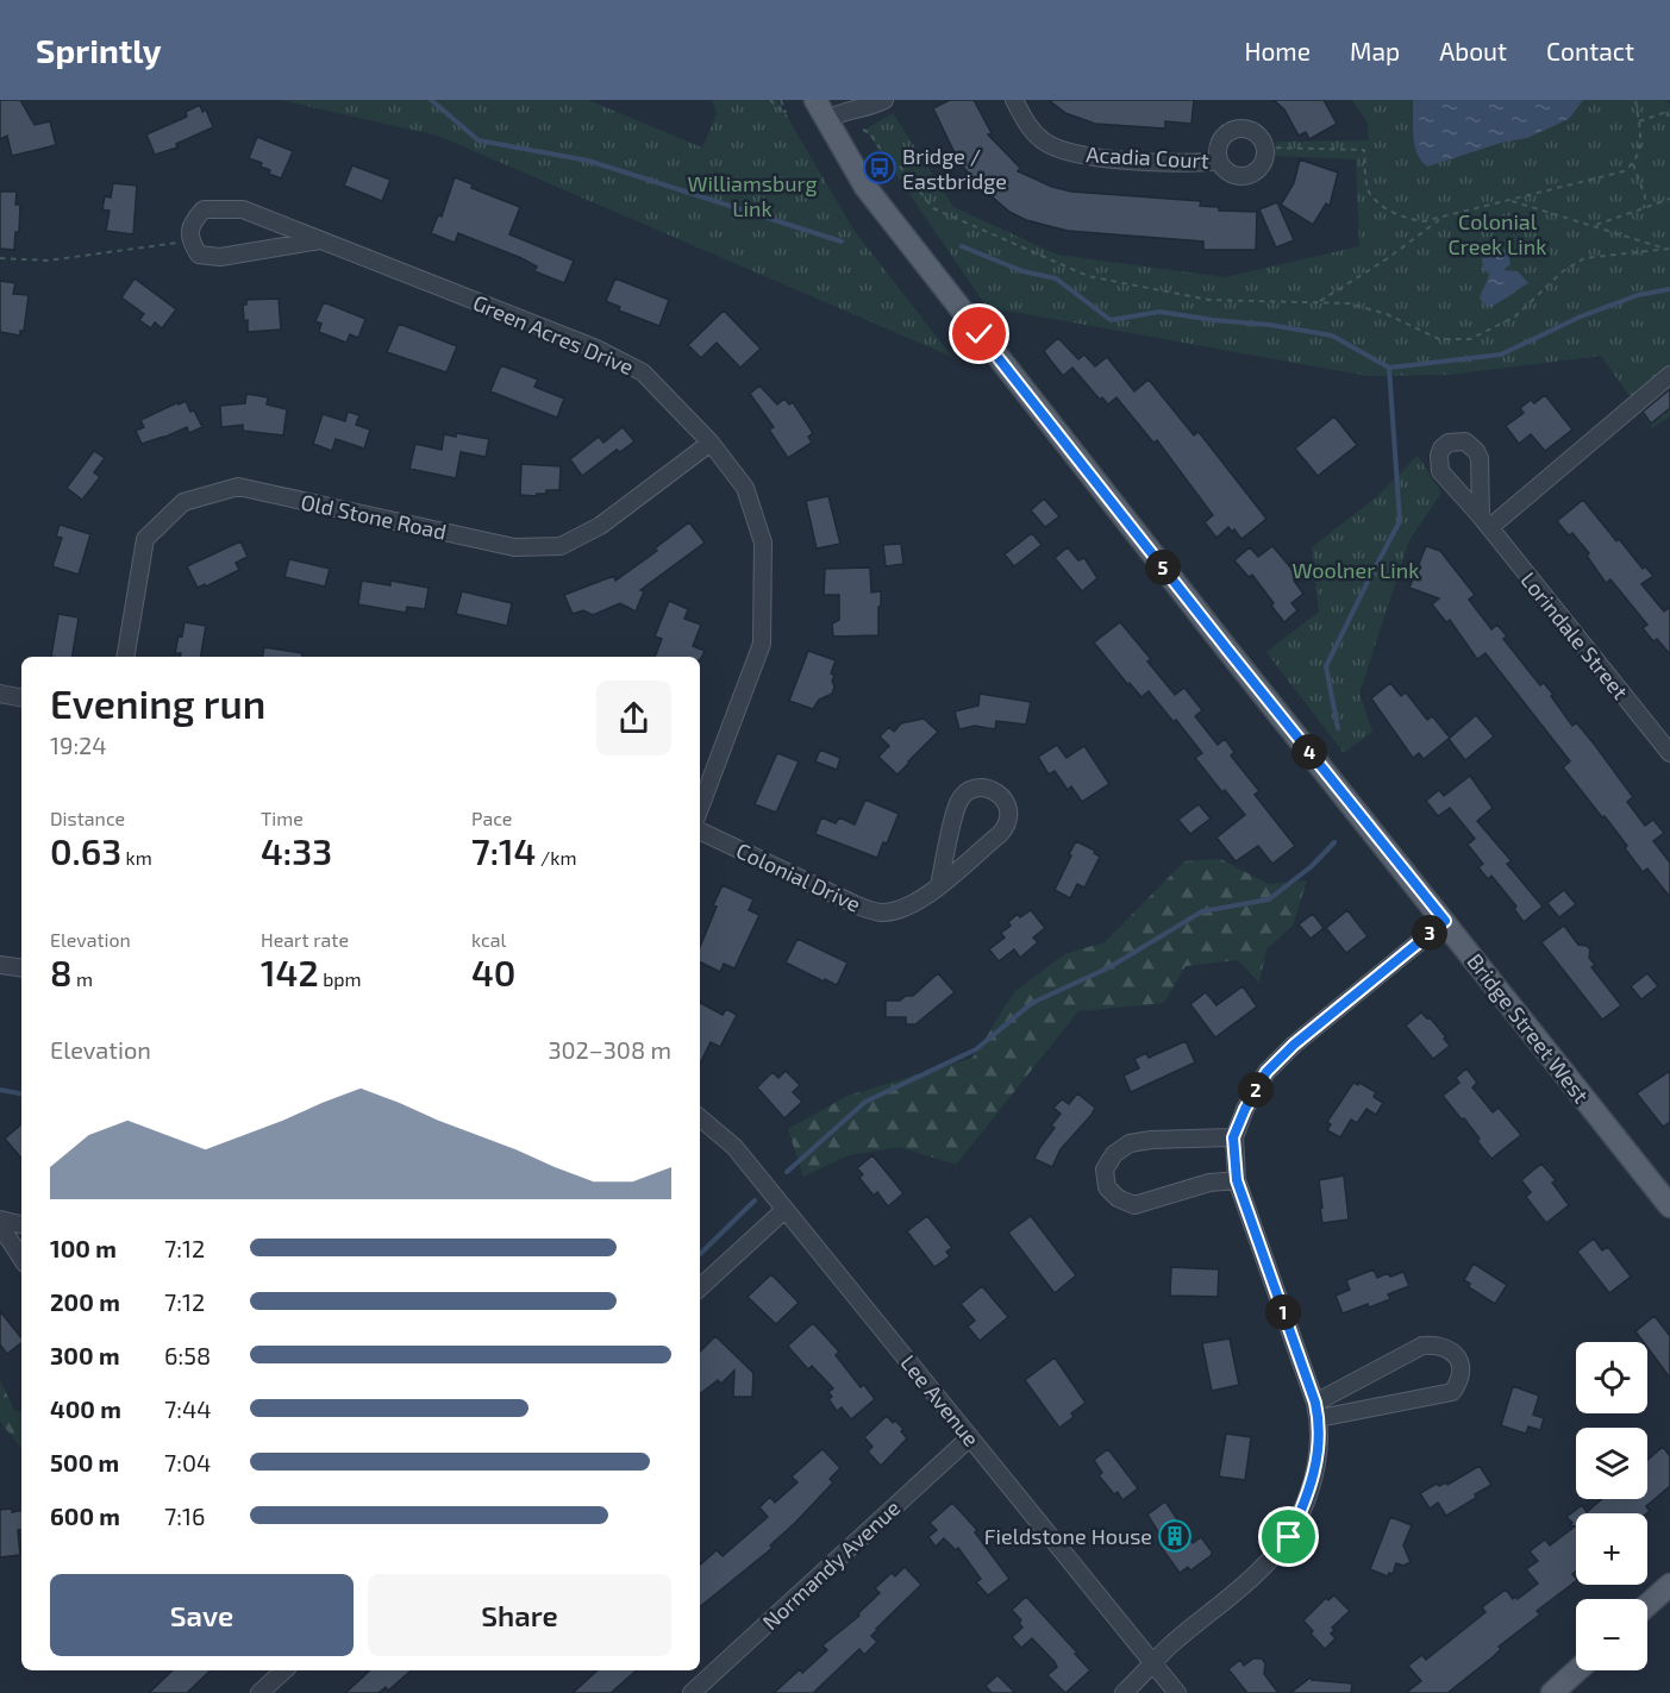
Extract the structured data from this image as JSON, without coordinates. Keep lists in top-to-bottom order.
{
  "streets": {
    "main road": ["Bridge Street West"],
    "street": [
      "Acadia Court",
      "Green Acres Drive",
      "Old Stone Road",
      "Lorindale Street",
      "Colonial Drive",
      "Lee Avenue",
      "Normandy Avenue"
    ]
  },
  "crossings": [
    ["Green Acres Drive", "Old Stone Road"],
    ["Lee Avenue", "Normandy Avenue"]
  ],
  "parks": ["Williamsburg Link", "Colonial Creek Link", "Woolner Link"],
  "places": {
    "bus stop": ["Bridge / Eastbridge"],
    "building": ["Fieldstone House"]
  },
  "page": {
    "header": "Sprintly",
    "nav": [
      "Home",
      "Map",
      "About",
      "Contact"
    ],
    "pins": [
      "5",
      "4",
      "3",
      "2",
      "1"
    ],
    "heading": ["Evening run", "19:24"],
    "stats": [
      ["Distance", "0.63 km"],
      ["Time", "4:33"],
      ["Pace", "7:14 /km"],
      ["Elevation", "8 m"],
      ["Heart rate", "142 bpm"],
      ["kcal", "40"]
    ],
    "chart": ["Elevation", "302–308 m"],
    "list": [
      {
        "name": "100 m",
        "note": "7:12"
      },
      {
        "name": "200 m",
        "note": "7:12"
      },
      {
        "name": "300 m",
        "note": "6:58"
      },
      {
        "name": "400 m",
        "note": "7:44"
      },
      {
        "name": "500 m",
        "note": "7:04"
      },
      {
        "name": "600 m",
        "note": "7:16"
      }
    ],
    "map_buttons": ["+", "−"],
    "buttons": ["Save", "Share"]
  }
}
